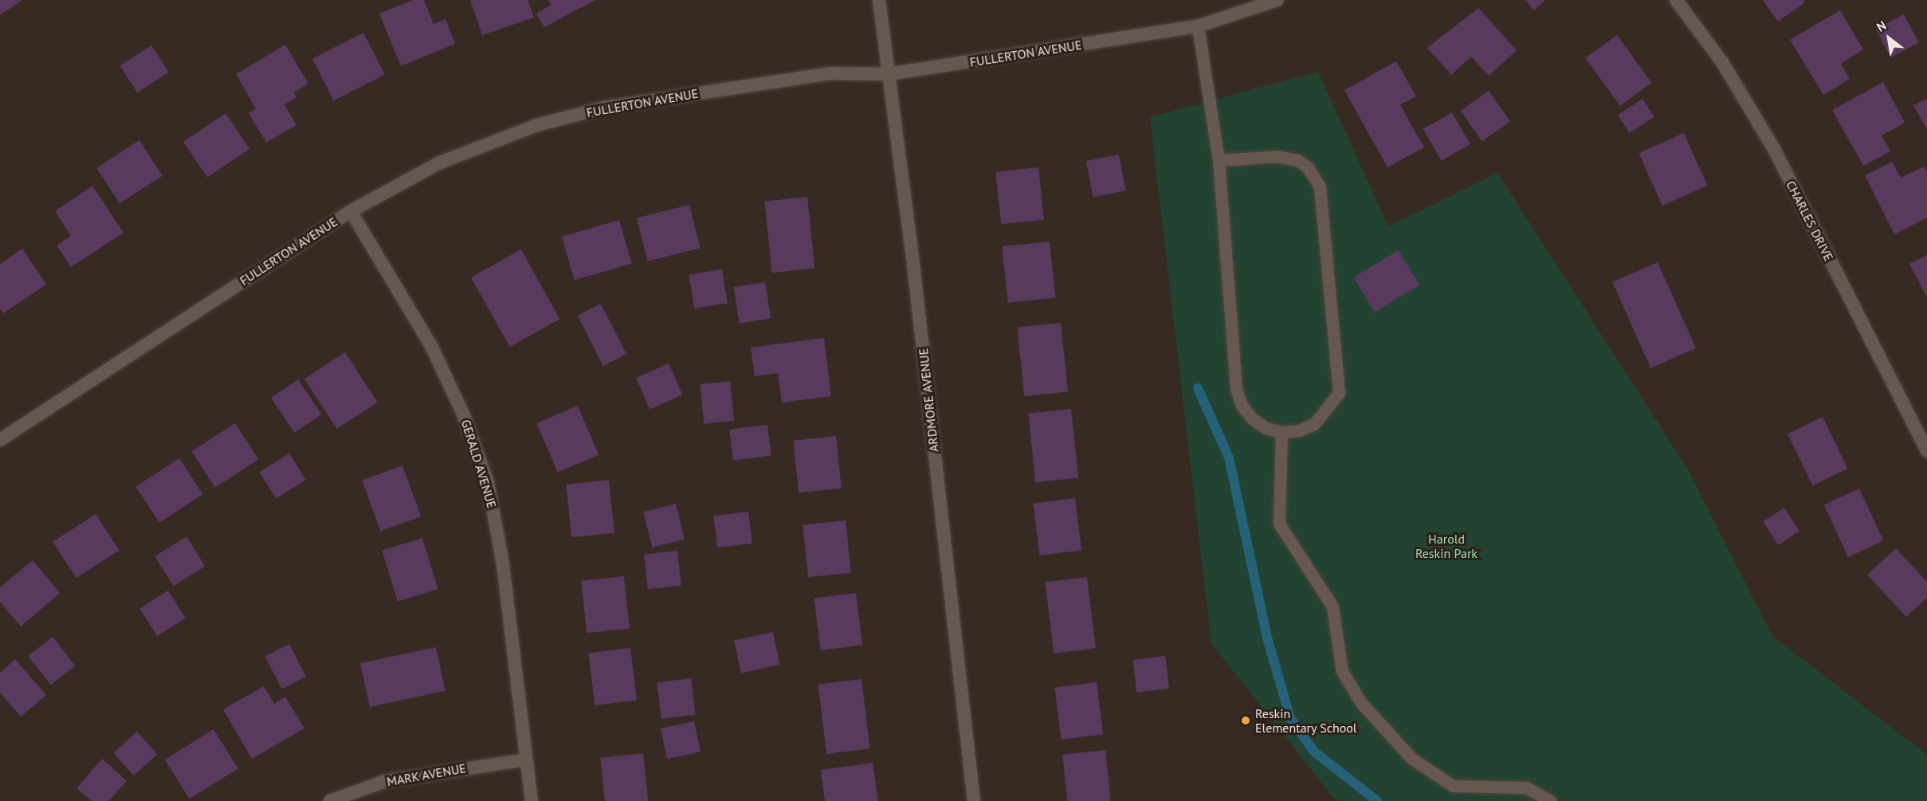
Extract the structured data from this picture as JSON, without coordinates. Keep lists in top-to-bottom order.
{
  "streets": {
    "street": [
      "FULLERTON AVENUE",
      "CHARLES DRIVE",
      "ARDMORE AVENUE",
      "GERALD AVENUE",
      "MARK AVENUE"
    ]
  },
  "crossings": [
    ["FULLERTON AVENUE", "ARDMORE AVENUE"],
    ["FULLERTON AVENUE", "GERALD AVENUE"],
    ["GERALD AVENUE", "MARK AVENUE"]
  ],
  "parks": ["Harold Reskin Park"],
  "places": ["Reskin Elementary School"],
  "north": "top left"
}
